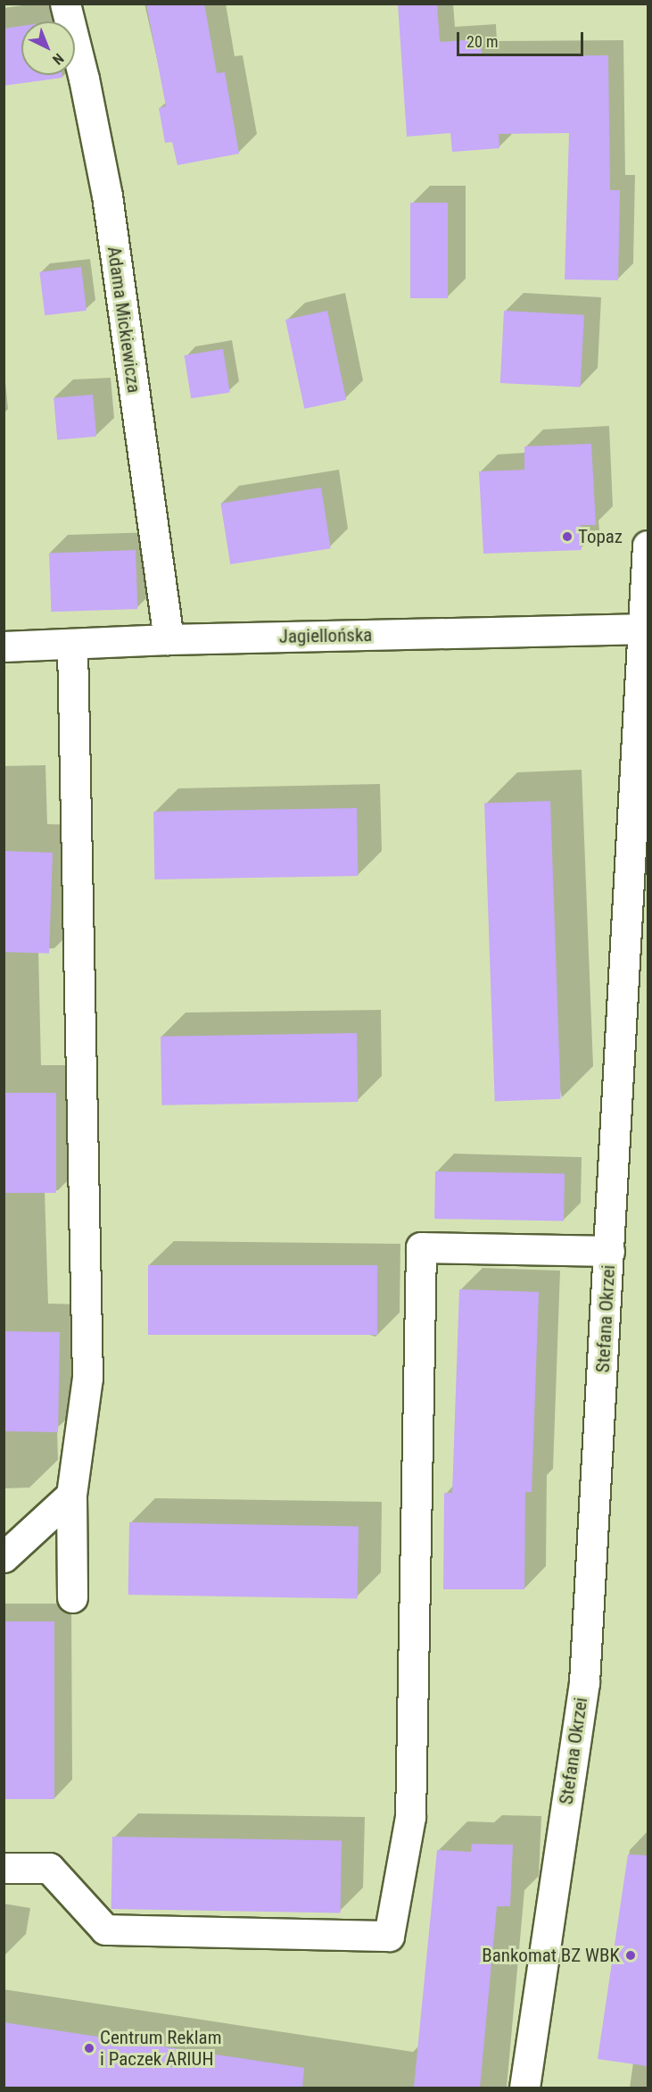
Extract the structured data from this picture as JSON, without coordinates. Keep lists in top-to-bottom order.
{
  "streets": {
    "street": ["Adama Mickiewicza", "Jagiellońska", "Stefana Okrzei"]
  },
  "crossings": [
    ["Adama Mickiewicza", "Jagiellońska"],
    ["Jagiellońska", "Stefana Okrzei"]
  ],
  "places": ["Topaz", "Bankomat BZ WBK", "Centrum Reklam i Paczek ARIUH"],
  "scale_bar": "20 m",
  "north": "bottom right"
}
